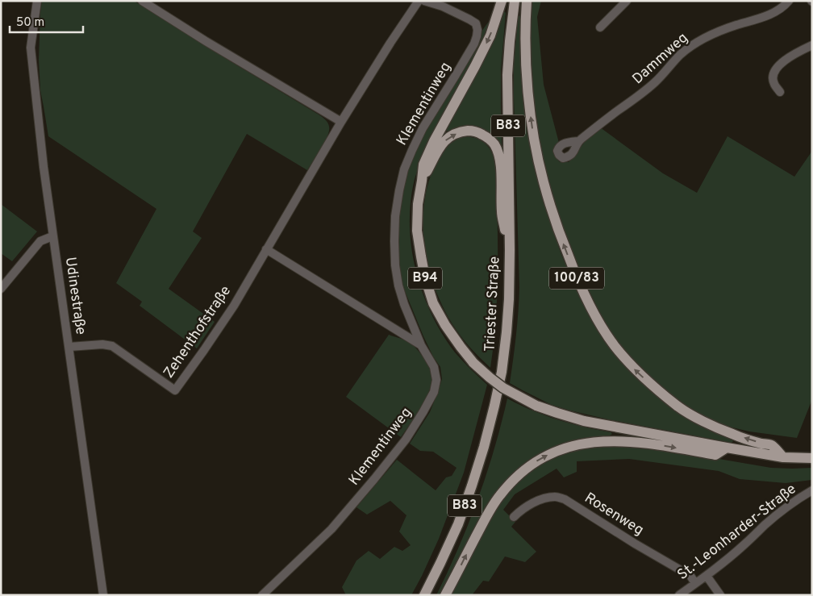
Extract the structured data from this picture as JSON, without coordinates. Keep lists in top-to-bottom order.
{
  "streets": {
    "main road": [
      "B83",
      "B94",
      "100/83",
      "Triester Straße"
    ],
    "street": [
      "Dammweg",
      "Klementinweg",
      "Udinestraße",
      "Zehenthofstraße",
      "Rosenweg",
      "St.-Leonharder-Straße"
    ]
  },
  "crossings": [
    ["B94", "100/83"],
    ["Udinestraße", "Zehenthofstraße"],
    ["Rosenweg", "St.-Leonharder-Straße"]
  ],
  "scale_bar": "50 m"
}
